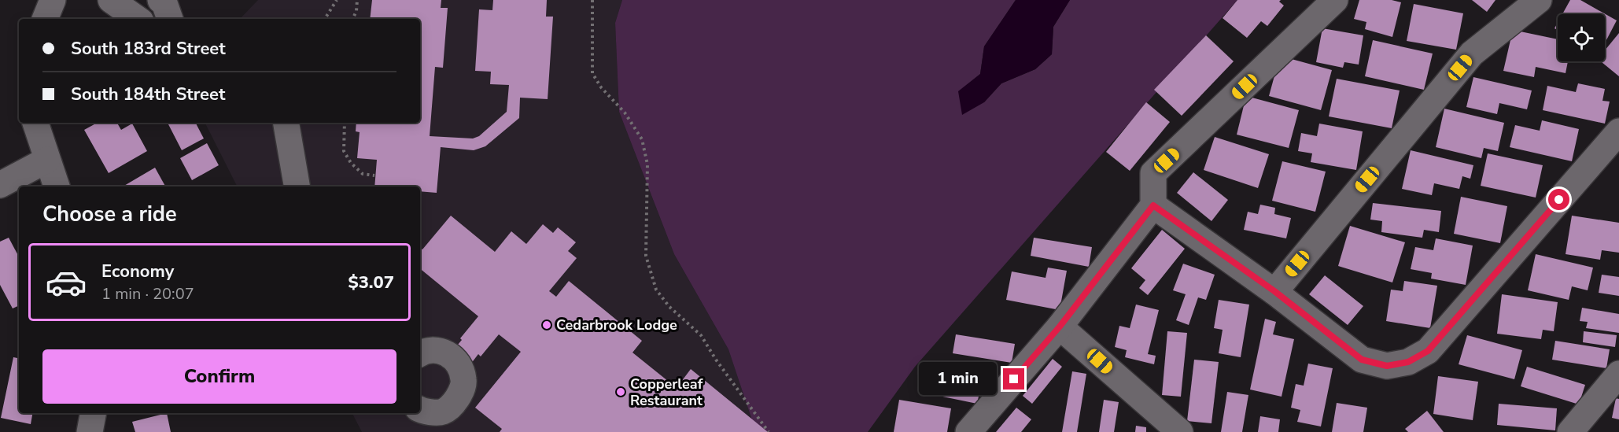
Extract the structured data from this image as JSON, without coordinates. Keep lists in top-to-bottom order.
{
  "places": ["Cedarbrook Lodge", "Copperleaf Restaurant"],
  "page": {
    "banner": ["South 183rd Street", "South 184th Street"],
    "heading": "Choose a ride",
    "list": [
      {
        "name": "Economy",
        "note": "1 min · 20:07",
        "value": "$3.07"
      }
    ],
    "buttons": "Confirm",
    "bubble": "1 min"
  }
}
